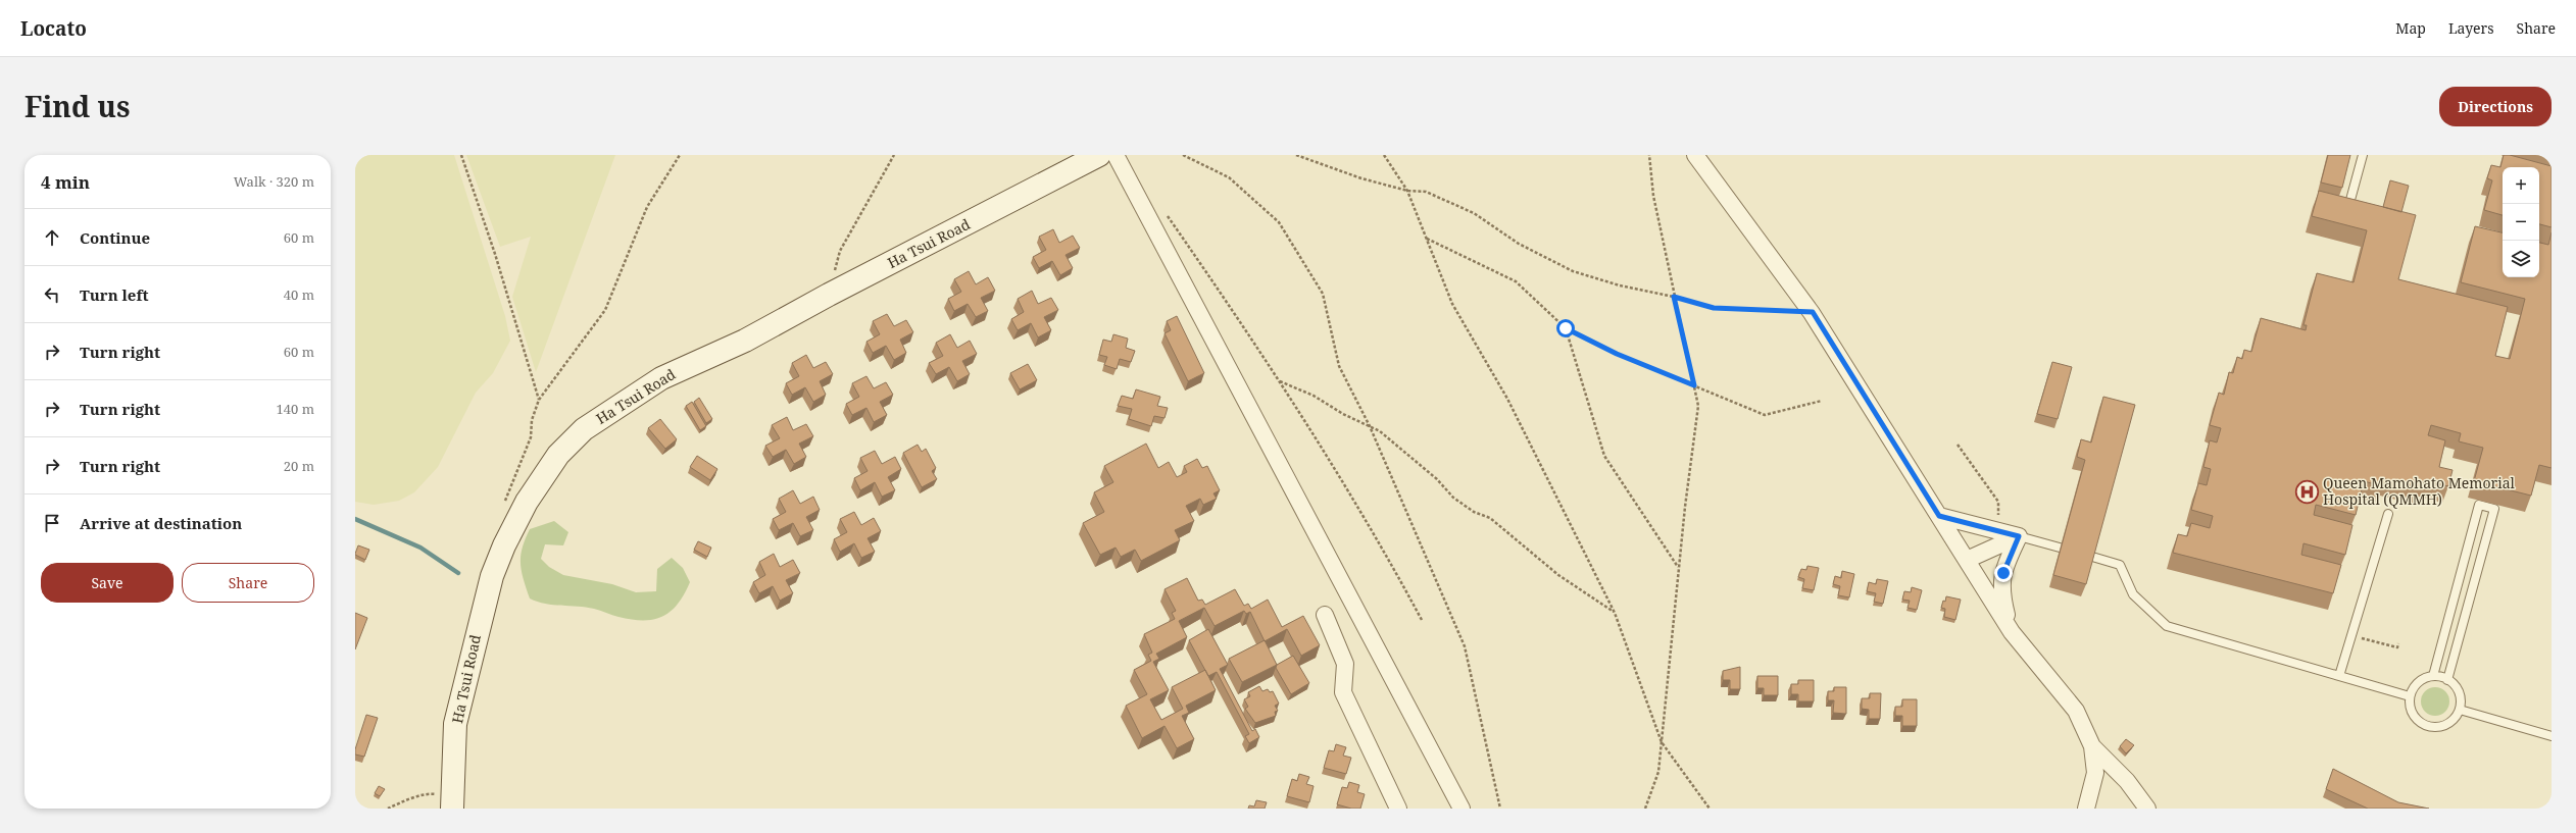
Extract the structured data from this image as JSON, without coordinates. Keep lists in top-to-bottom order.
{
  "streets": {
    "street": ["Ha Tsui Road"]
  },
  "places": {
    "hospital": ["Queen Mamohato Memorial Hospital (QMMH)"]
  },
  "page": {
    "header": "Locato",
    "nav": ["Map", "Layers", "Share"],
    "title": "Find us",
    "buttons": [
      "Directions",
      ["Save", "Share"]
    ],
    "heading": ["4 min", "Walk · 320 m"],
    "map_buttons": ["+", "−"],
    "list": [
      ["Continue", "60 m"],
      ["Turn left", "40 m"],
      ["Turn right", "60 m"],
      ["Turn right", "140 m"],
      ["Turn right", "20 m"],
      "Arrive at destination"
    ]
  }
}
